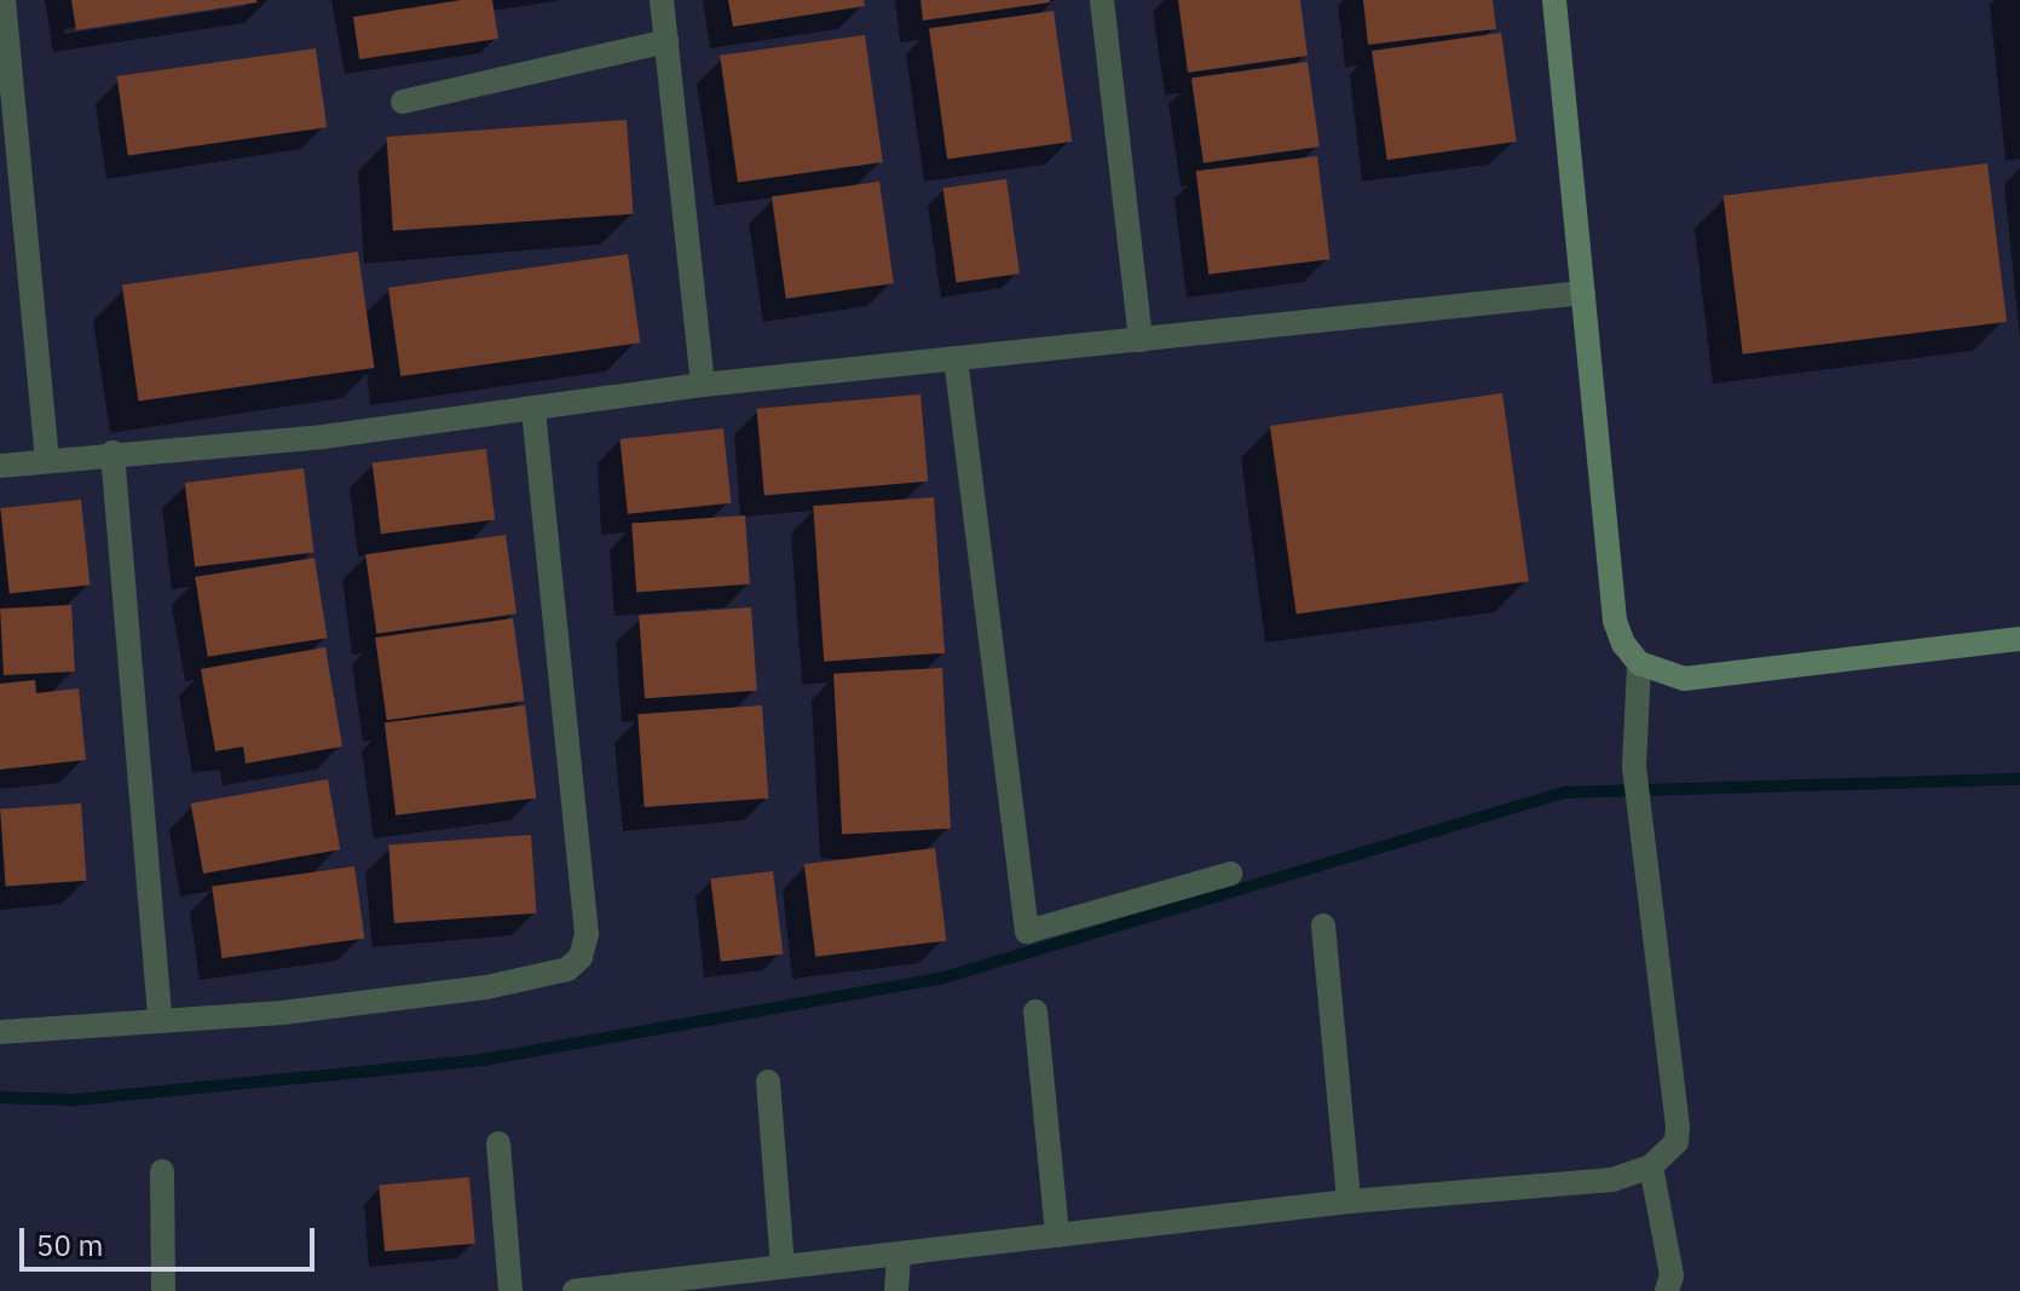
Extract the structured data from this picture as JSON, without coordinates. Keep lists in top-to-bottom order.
{
  "scale_bar": "50 m"
}
